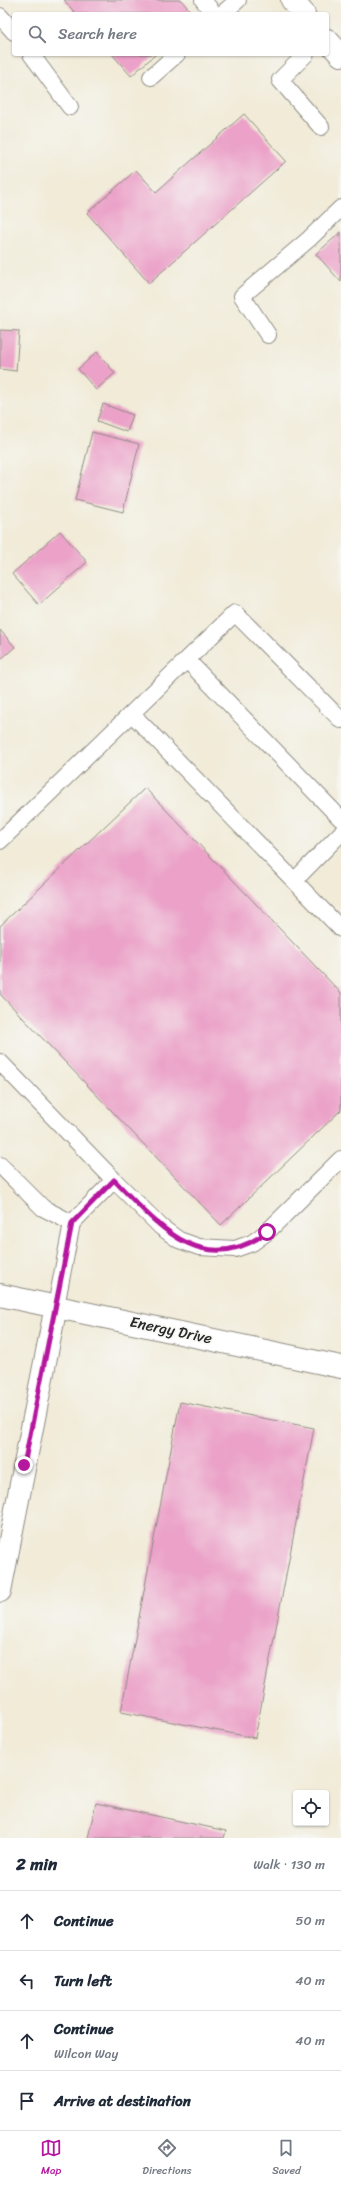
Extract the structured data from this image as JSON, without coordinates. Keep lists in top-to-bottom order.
{
  "streets": {
    "street": ["Energy Drive"]
  },
  "page": {
    "search": "Search here",
    "heading": ["2 min", "Walk · 130 m"],
    "list": [
      ["Continue", "50 m"],
      ["Turn left", "40 m"],
      ["Continue", "Wilcon Way", "40 m"],
      "Arrive at destination"
    ],
    "nav": ["Map", "Directions", "Saved"]
  }
}
